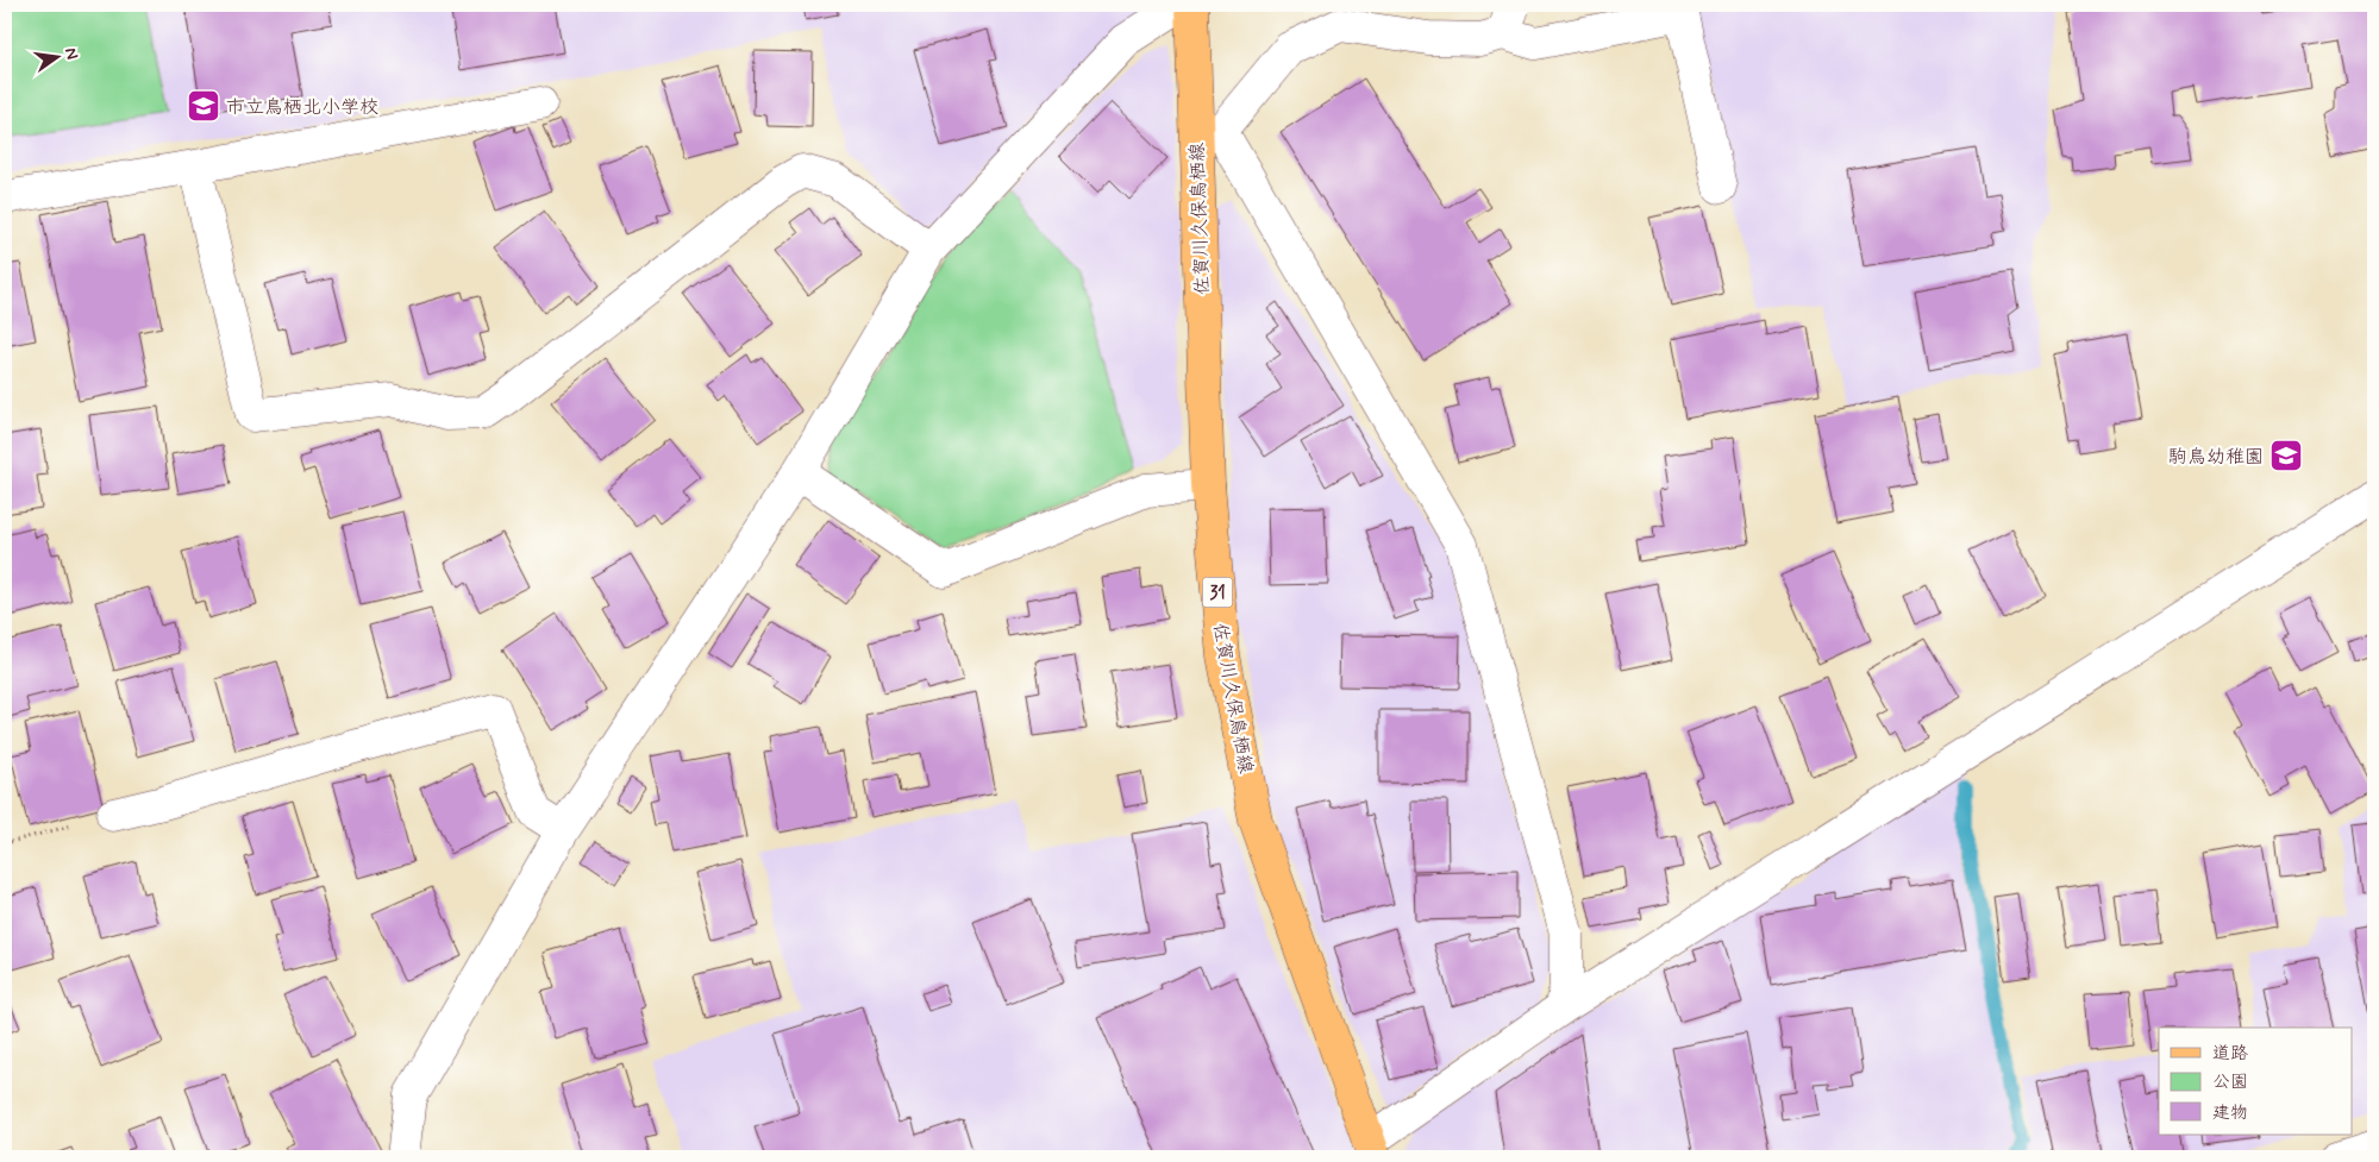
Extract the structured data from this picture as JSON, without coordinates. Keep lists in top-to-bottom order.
{
  "streets": {
    "main road": ["佐賀川久保鳥栖線", "31"]
  },
  "places": {
    "school or university": ["市立鳥栖北小学校", "駒鳥幼稚園"]
  },
  "legend": ["道路", "公園", "建物"],
  "north": "right"
}
